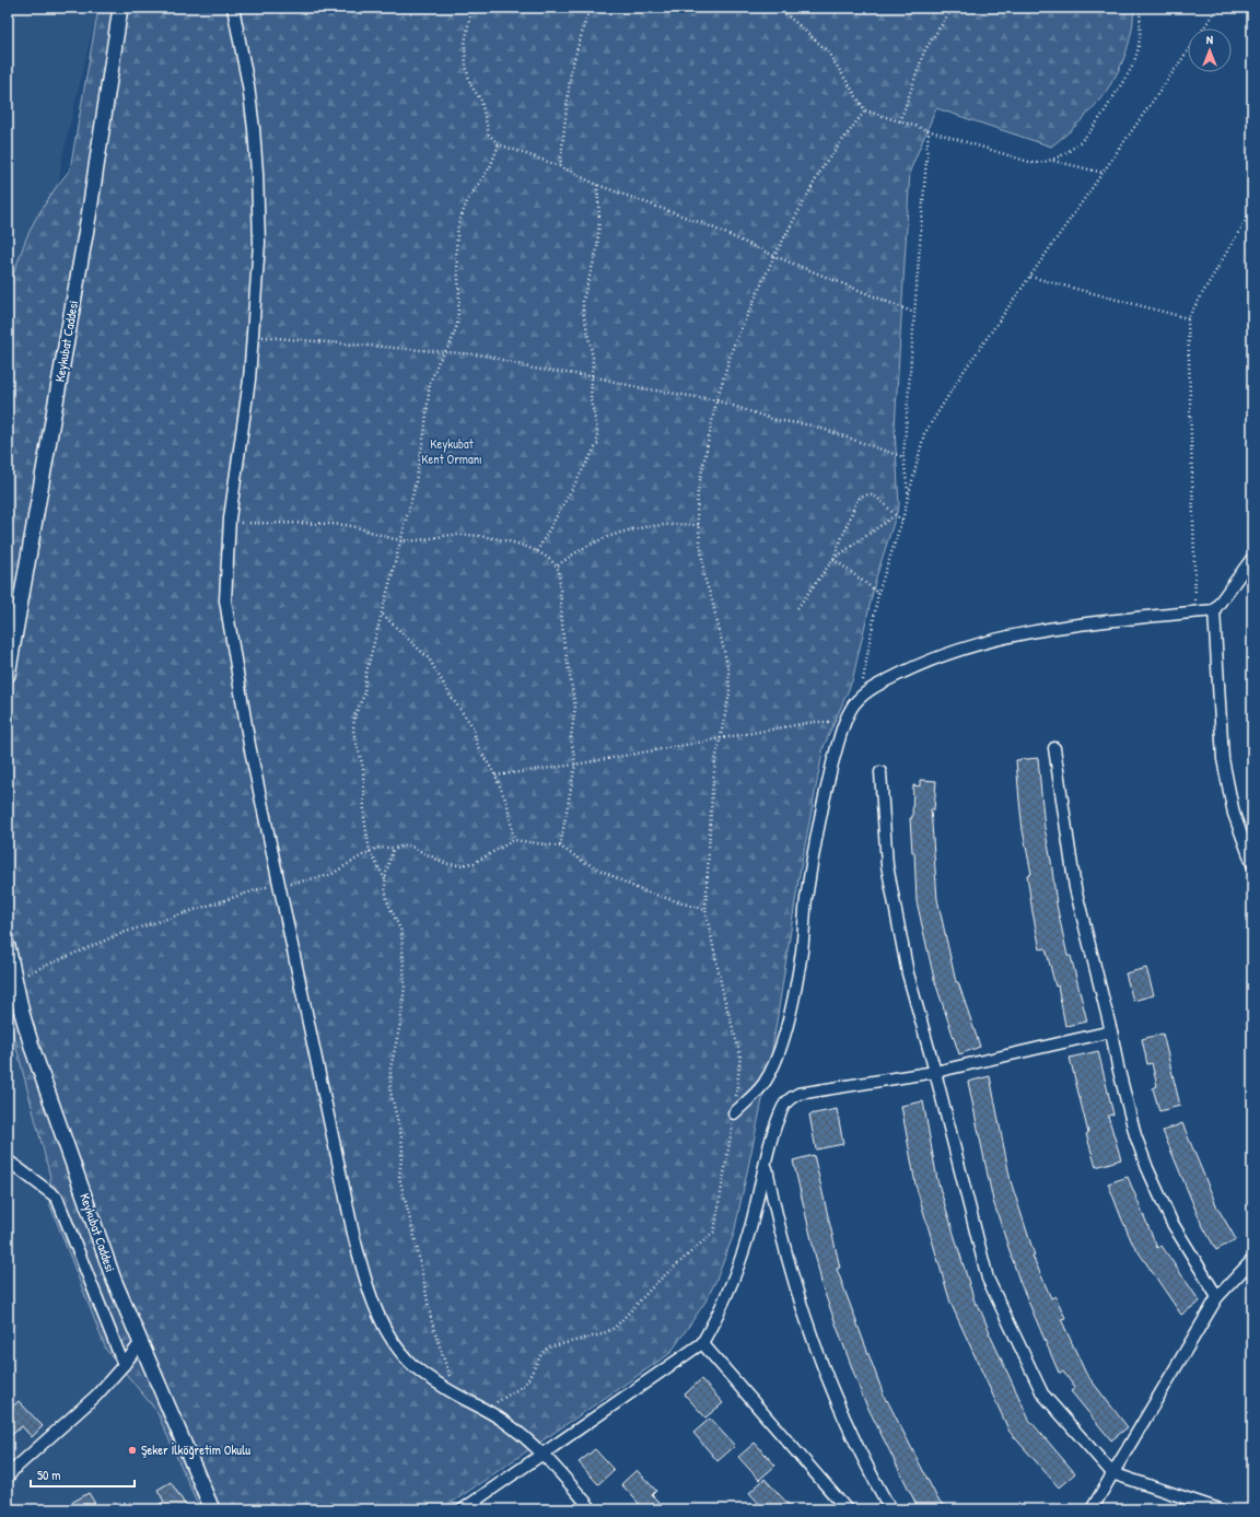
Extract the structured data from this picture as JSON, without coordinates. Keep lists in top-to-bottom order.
{
  "streets": {
    "street": ["Keykubat Caddesi"]
  },
  "parks": ["Keykubat Kent Ormanı"],
  "places": ["Şeker İlköğretim Okulu"],
  "scale_bar": "50 m",
  "north": "top"
}
